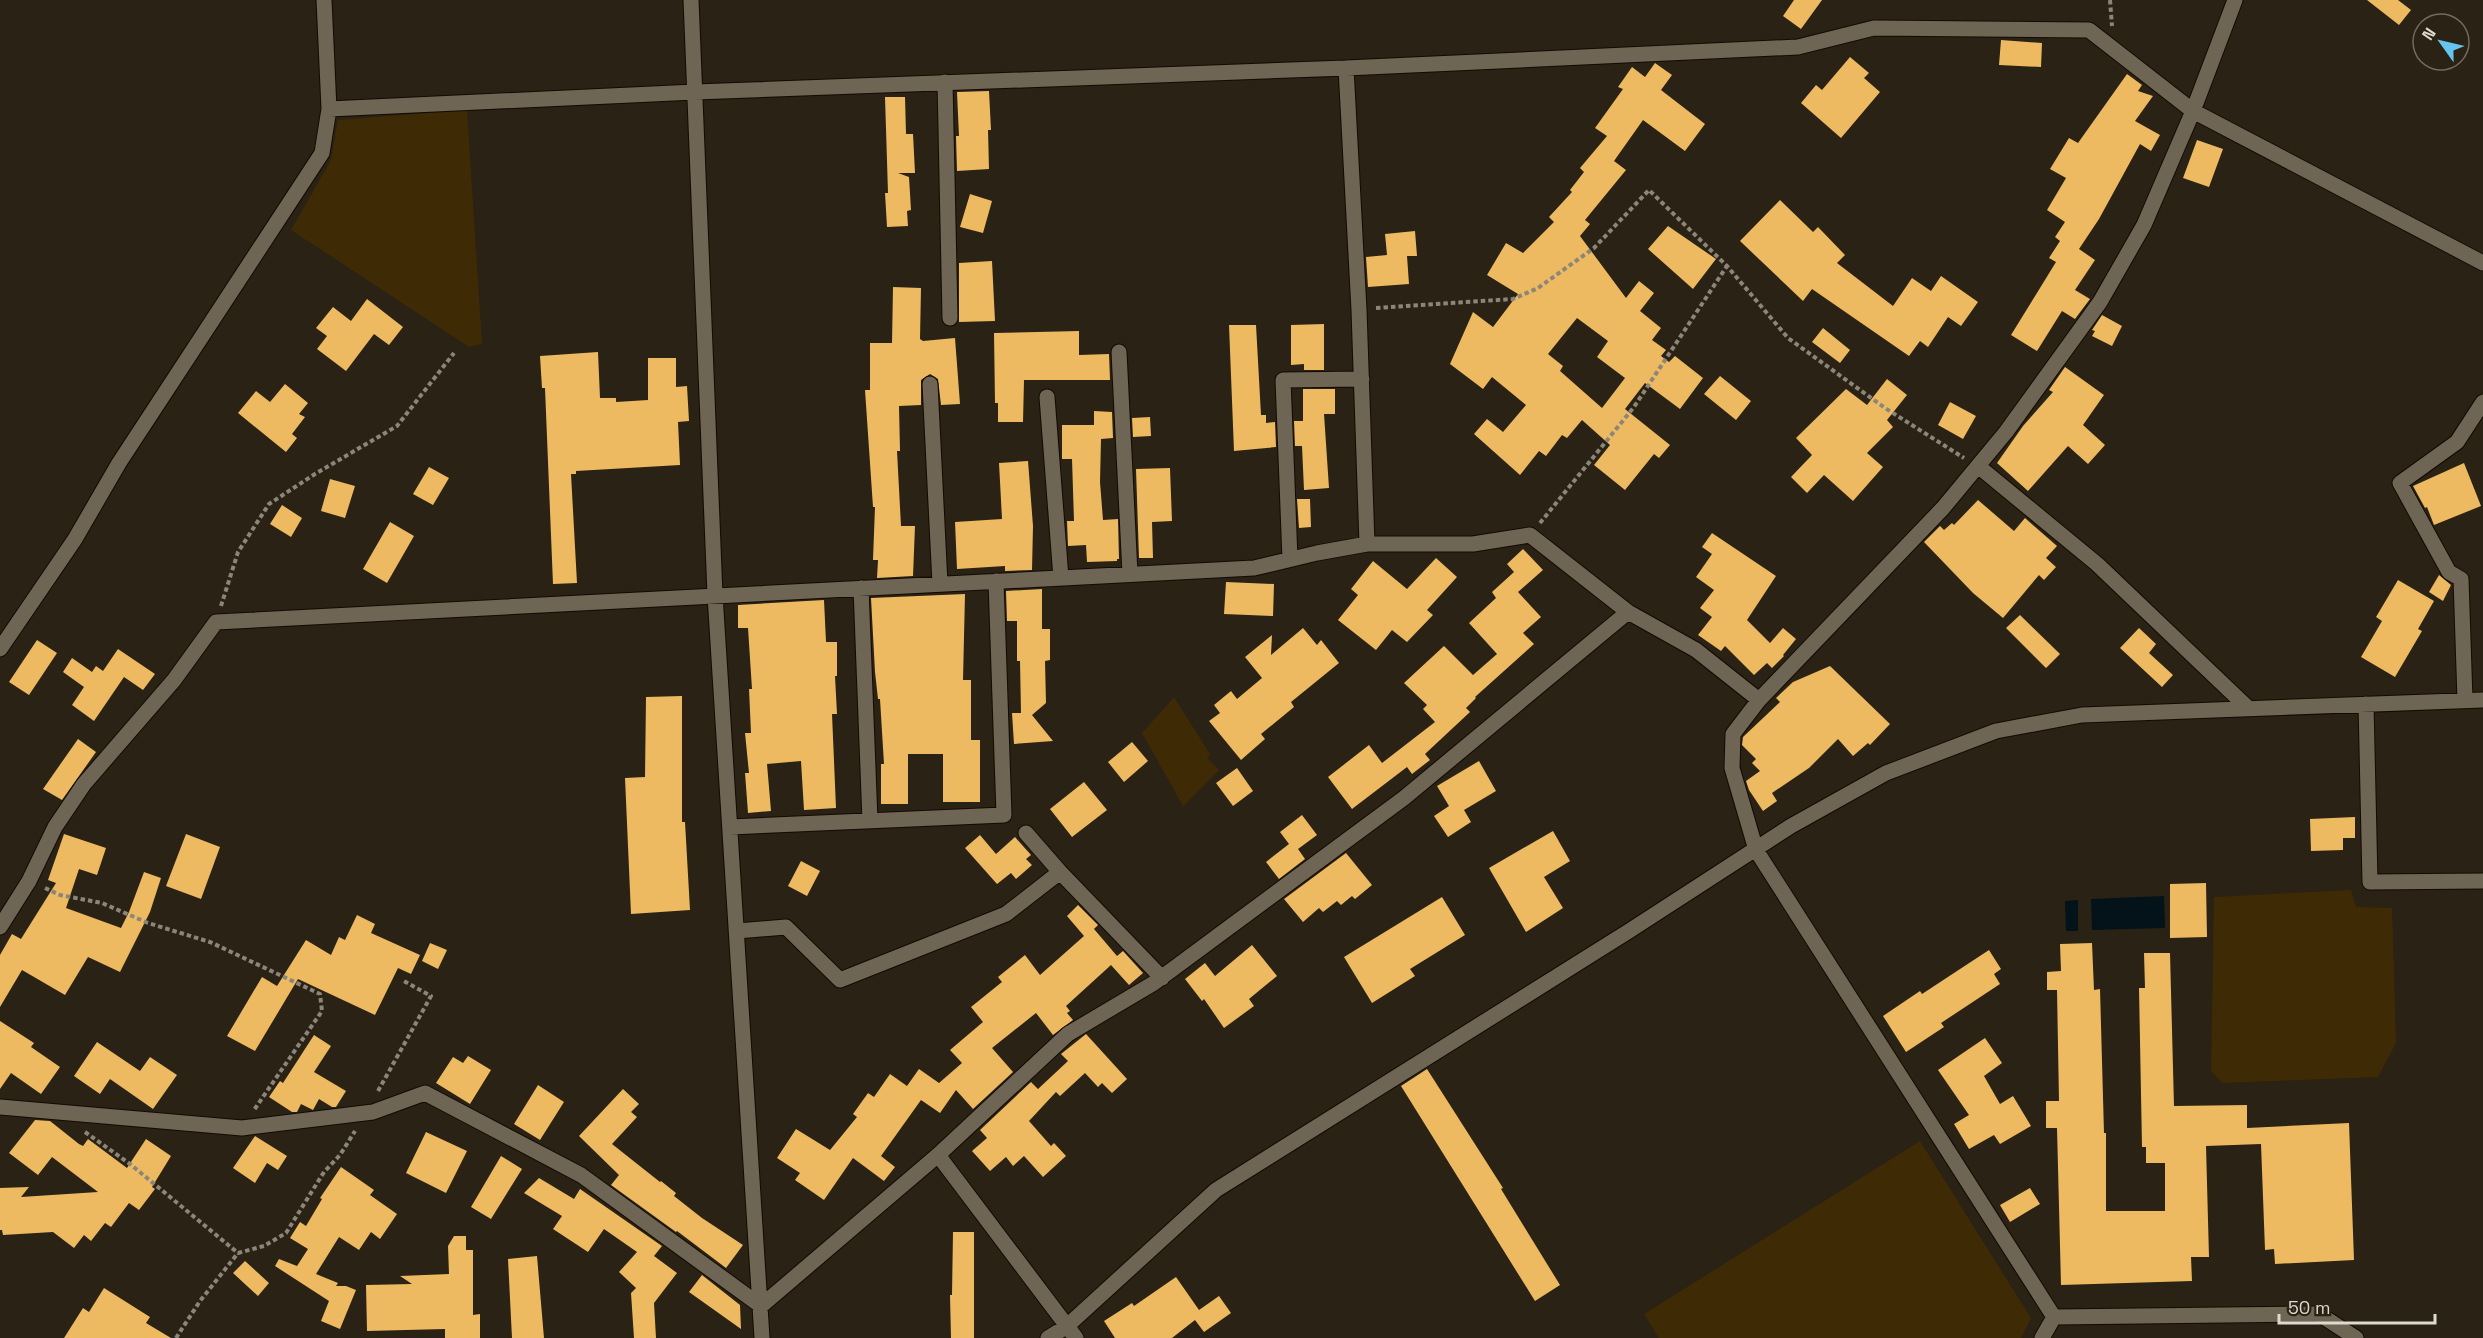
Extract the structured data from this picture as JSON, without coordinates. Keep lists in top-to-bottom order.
{
  "scale_bar": "50 m",
  "north": "top left"
}
